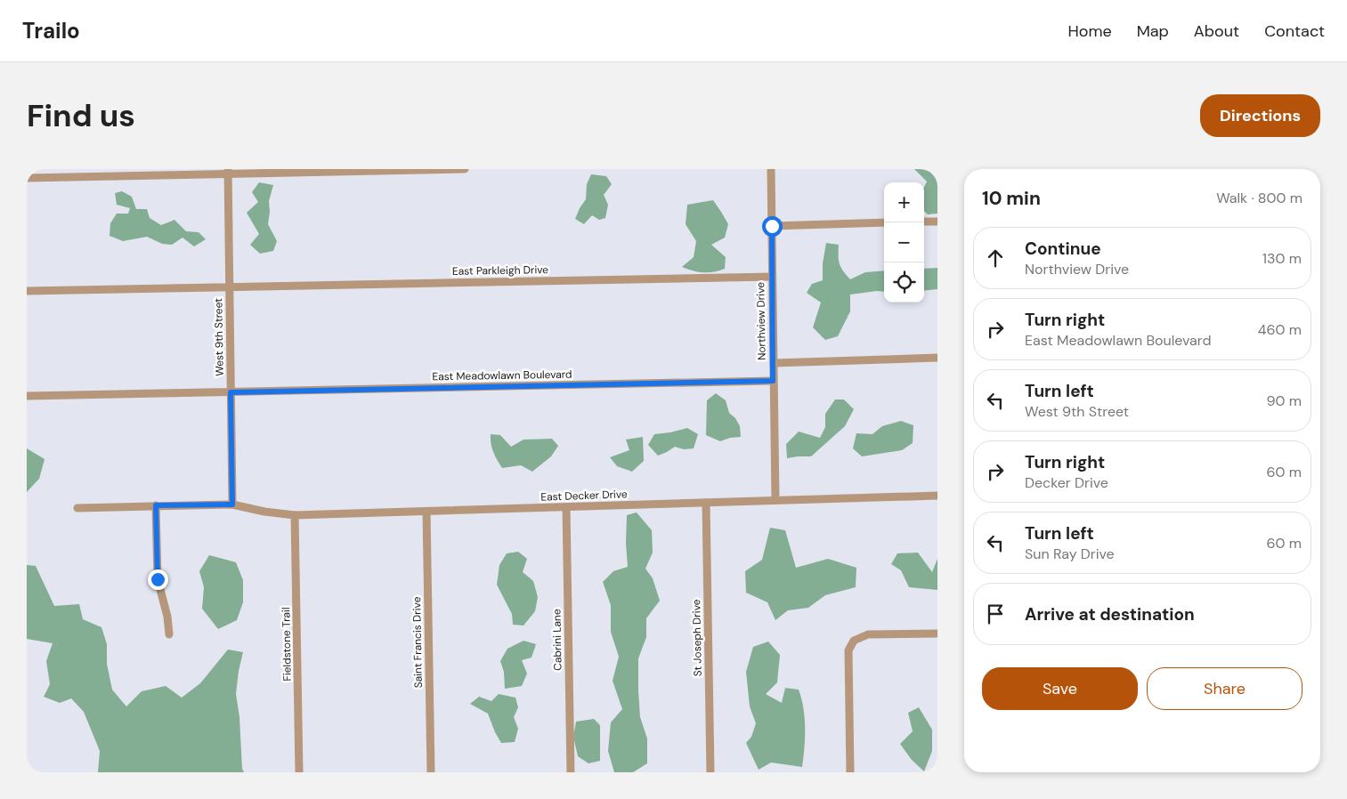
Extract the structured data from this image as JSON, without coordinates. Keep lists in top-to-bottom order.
{
  "streets": {
    "street": [
      "East Parkleigh Drive",
      "Northview Drive",
      "West 9th Street",
      "East Meadowlawn Boulevard",
      "East Decker Drive",
      "St Joseph Drive",
      "Cabrini Lane",
      "Saint Francis Drive",
      "Fieldstone Trail"
    ]
  },
  "crossings": [
    ["East Parkleigh Drive", "Northview Drive"],
    ["East Parkleigh Drive", "West 9th Street"],
    ["Northview Drive", "East Meadowlawn Boulevard"],
    ["Northview Drive", "East Decker Drive"],
    ["West 9th Street", "East Meadowlawn Boulevard"],
    ["West 9th Street", "East Decker Drive"],
    ["East Decker Drive", "St Joseph Drive"],
    ["East Decker Drive", "Cabrini Lane"],
    ["East Decker Drive", "Saint Francis Drive"],
    ["East Decker Drive", "Fieldstone Trail"]
  ],
  "page": {
    "header": "Trailo",
    "nav": [
      "Home",
      "Map",
      "About",
      "Contact"
    ],
    "buttons": [
      "Directions",
      ["Save", "Share"]
    ],
    "title": "Find us",
    "heading": ["10 min", "Walk · 800 m"],
    "map_buttons": ["+", "−"],
    "list": [
      ["Continue", "Northview Drive", "130 m"],
      ["Turn right", "East Meadowlawn Boulevard", "460 m"],
      ["Turn left", "West 9th Street", "90 m"],
      ["Turn right", "Decker Drive", "60 m"],
      ["Turn left", "Sun Ray Drive", "60 m"],
      "Arrive at destination"
    ]
  }
}
